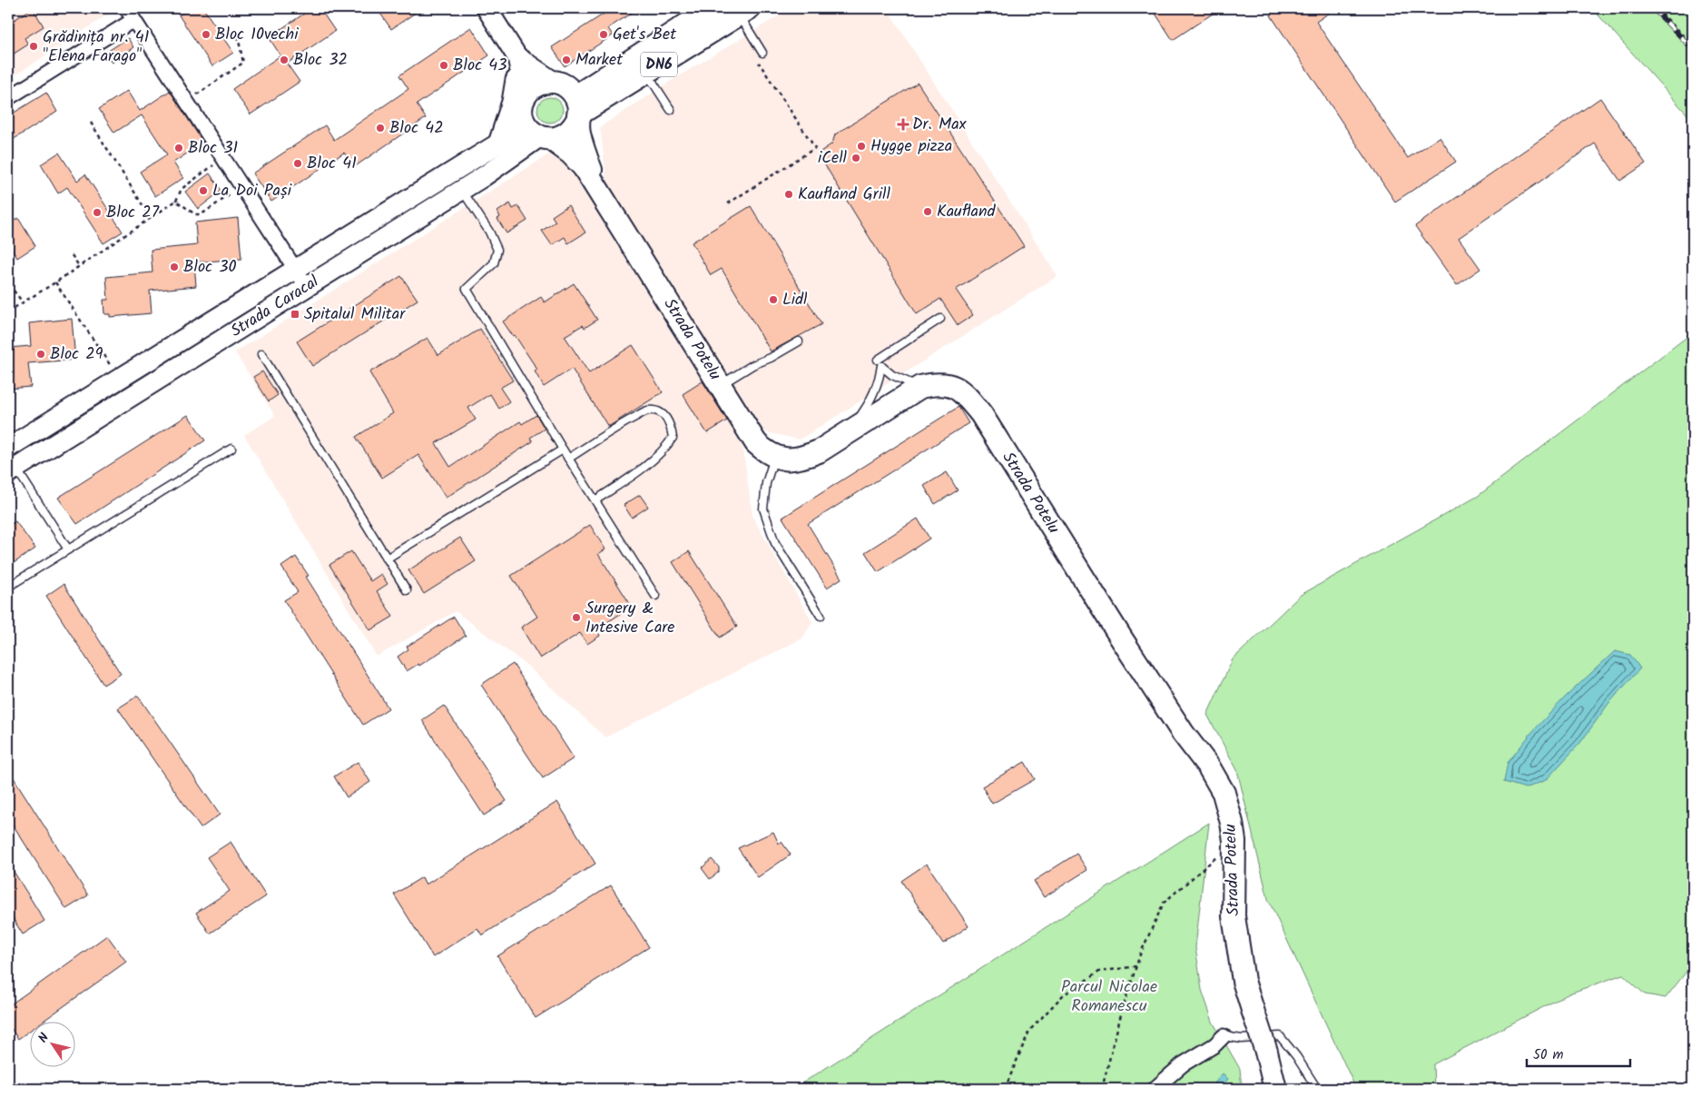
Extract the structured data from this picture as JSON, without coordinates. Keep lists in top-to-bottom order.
{
  "streets": {
    "main road": ["DN6", "Strada Caracal", "Strada Potelu"]
  },
  "crossings": [
    ["DN6", "Strada Caracal"],
    ["DN6", "Strada Potelu"],
    ["Strada Caracal", "Strada Potelu"]
  ],
  "parks": ["Parcul Nicolae Romanescu"],
  "places": {
    "other": [
      "Bloc 10vechi",
      "Get's Bet",
      "Grădinița nr. 41 \"Elena Farago\"",
      "Bloc 32",
      "Market",
      "Bloc 43",
      "Bloc 42",
      "Hygge pizza",
      "Bloc 31",
      "iCell",
      "Bloc 41",
      "La Doi Pași",
      "Kaufland Grill",
      "Kaufland",
      "Bloc 27",
      "Bloc 30",
      "Lidl",
      "Bloc 29",
      "Surgery & Intesive Care"
    ],
    "health": ["Dr. Max"],
    "transit": ["Spitalul Militar"]
  },
  "scale_bar": "50 m",
  "north": "top left"
}
